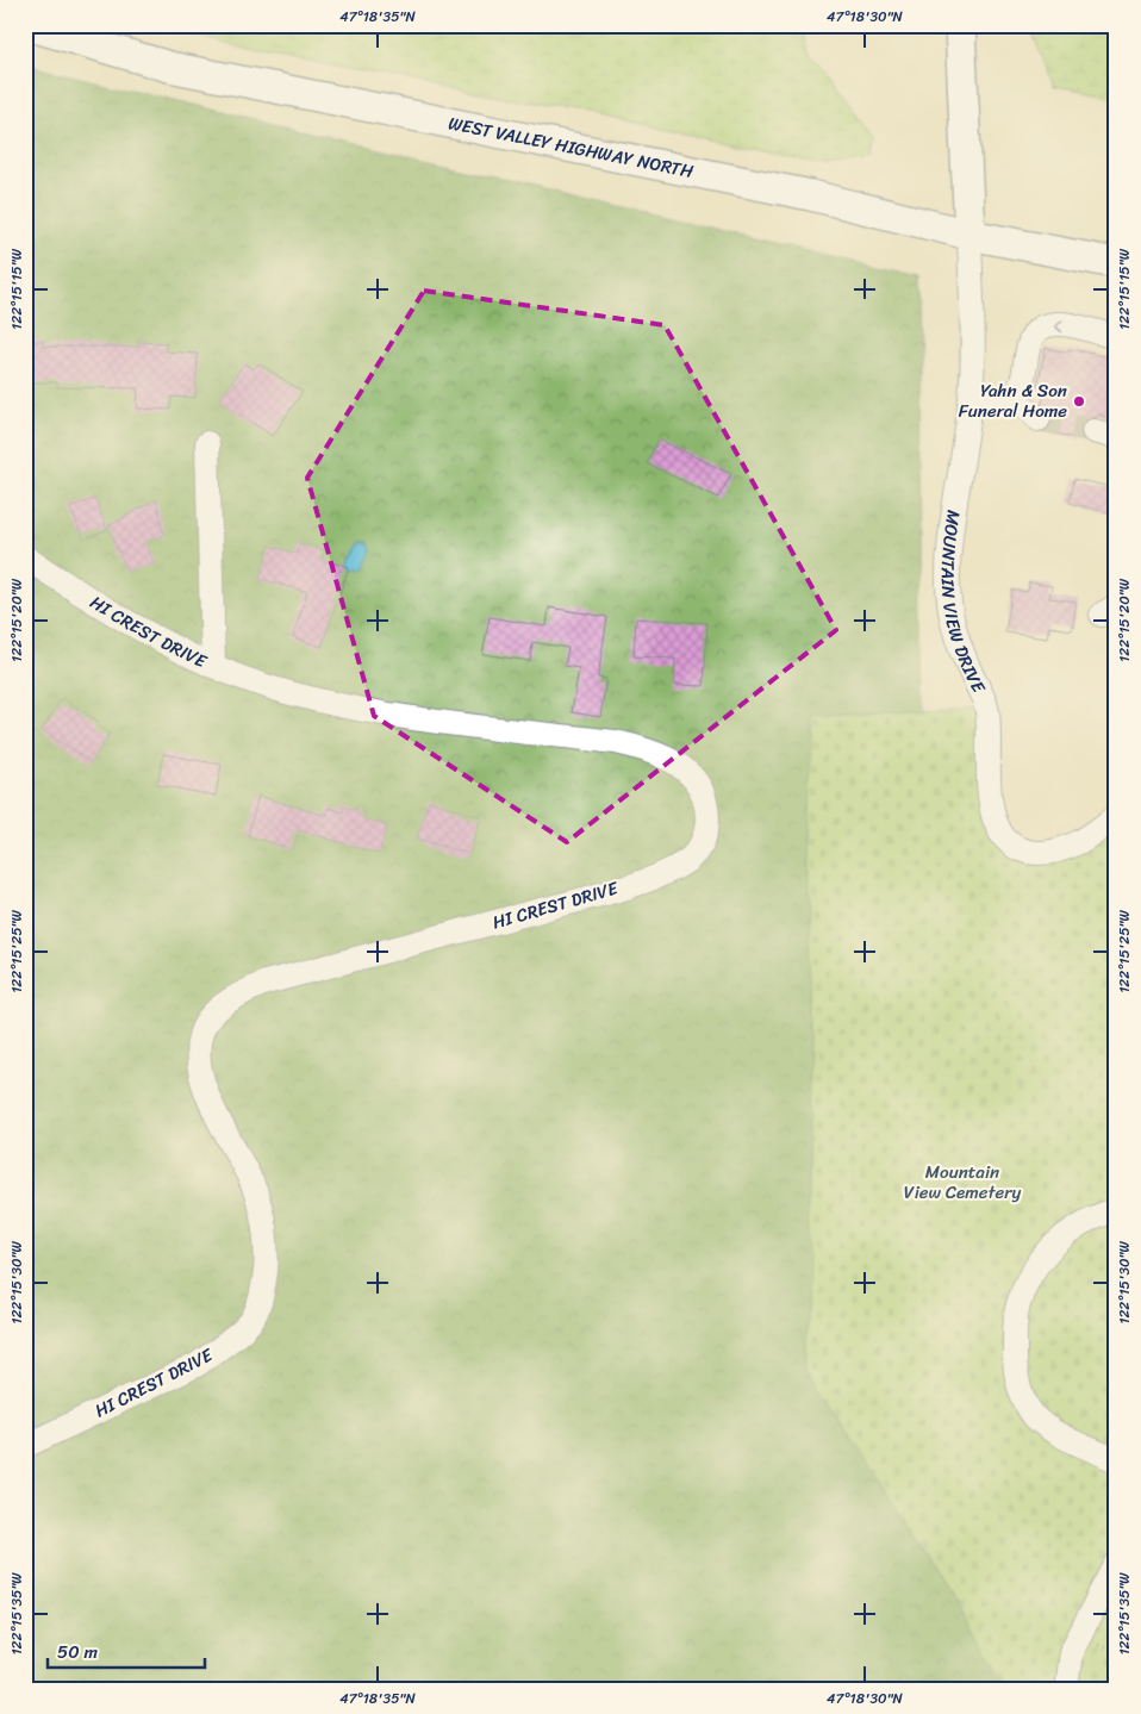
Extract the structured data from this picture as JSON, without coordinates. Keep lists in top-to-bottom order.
{
  "streets": {
    "main road": ["WEST VALLEY HIGHWAY NORTH"],
    "street": ["MOUNTAIN VIEW DRIVE", "HI CREST DRIVE"]
  },
  "crossings": [
    ["WEST VALLEY HIGHWAY NORTH", "MOUNTAIN VIEW DRIVE"]
  ],
  "parks": ["Mountain View Cemetery"],
  "places": ["Yahn & Son Funeral Home"],
  "scale_bar": "50 m",
  "coordinates": [
    "47°18'35\"N",
    "47°18'30\"N",
    "122°15'15\"W",
    "122°15'20\"W",
    "122°15'25\"W",
    "122°15'30\"W",
    "122°15'35\"W"
  ]
}
